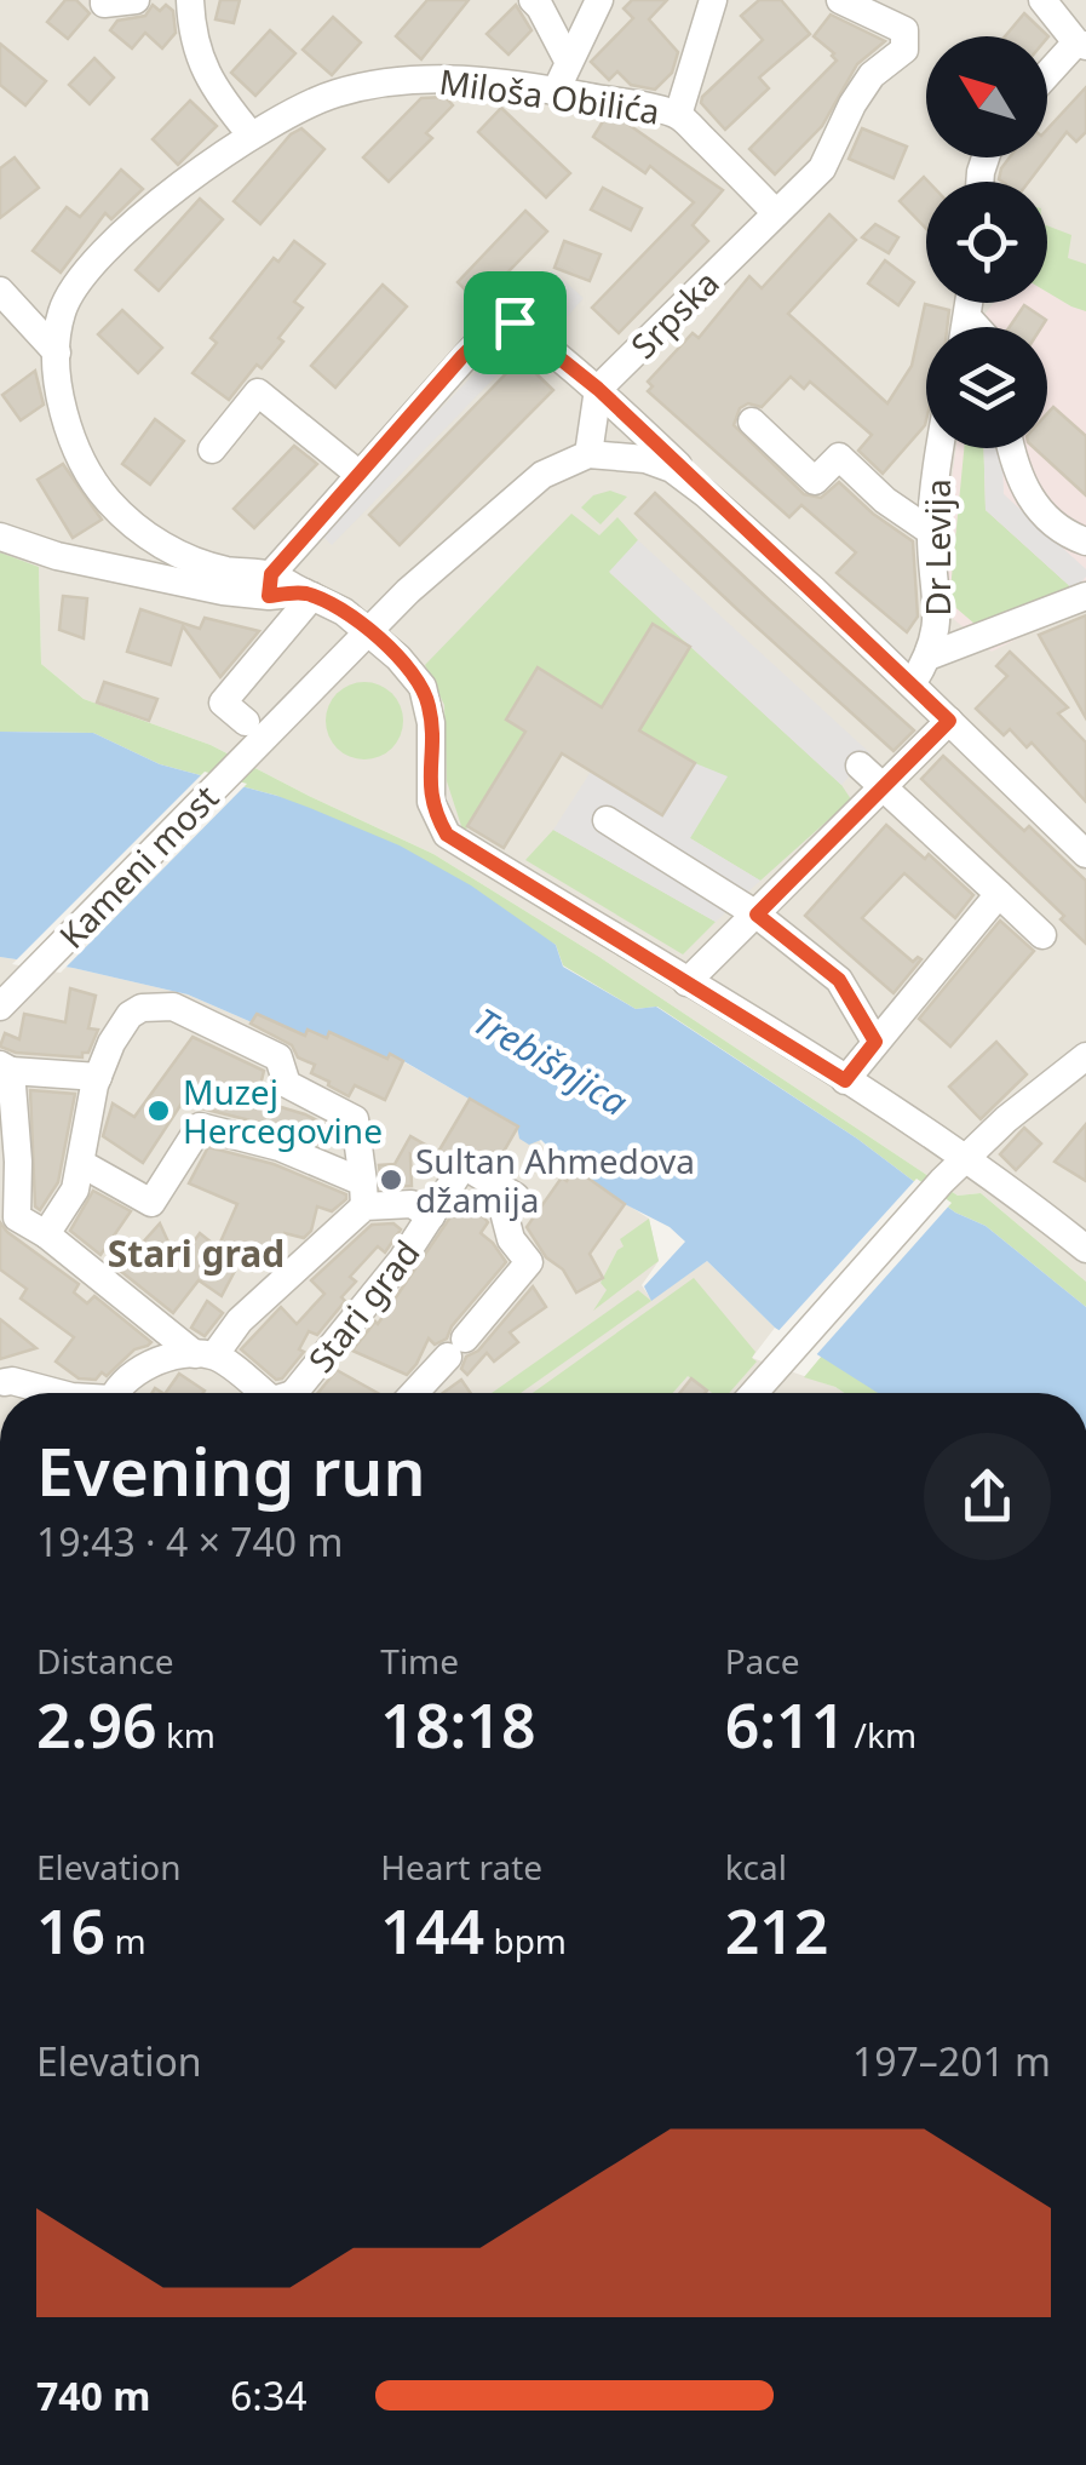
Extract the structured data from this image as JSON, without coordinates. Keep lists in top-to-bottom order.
{
  "streets": {
    "street": [
      "Miloša Obilića",
      "Srpska",
      "Dr Levija",
      "Kameni most",
      "Stari grad"
    ]
  },
  "crossings": [
    ["Miloša Obilića", "Srpska"]
  ],
  "districts": ["Stari grad"],
  "water": ["Trebišnjica"],
  "places": ["Muzej Hercegovine", "Sultan Ahmedova džamija"],
  "north": "top left",
  "page": {
    "heading": ["Evening run", "19:43 · 4 × 740 m"],
    "stats": [
      ["Distance", "2.96 km"],
      ["Time", "18:18"],
      ["Pace", "6:11 /km"],
      ["Elevation", "16 m"],
      ["Heart rate", "144 bpm"],
      ["kcal", "212"]
    ],
    "chart": ["Elevation", "197–201 m"],
    "list": [
      {
        "name": "740 m",
        "note": "6:34"
      }
    ]
  }
}
